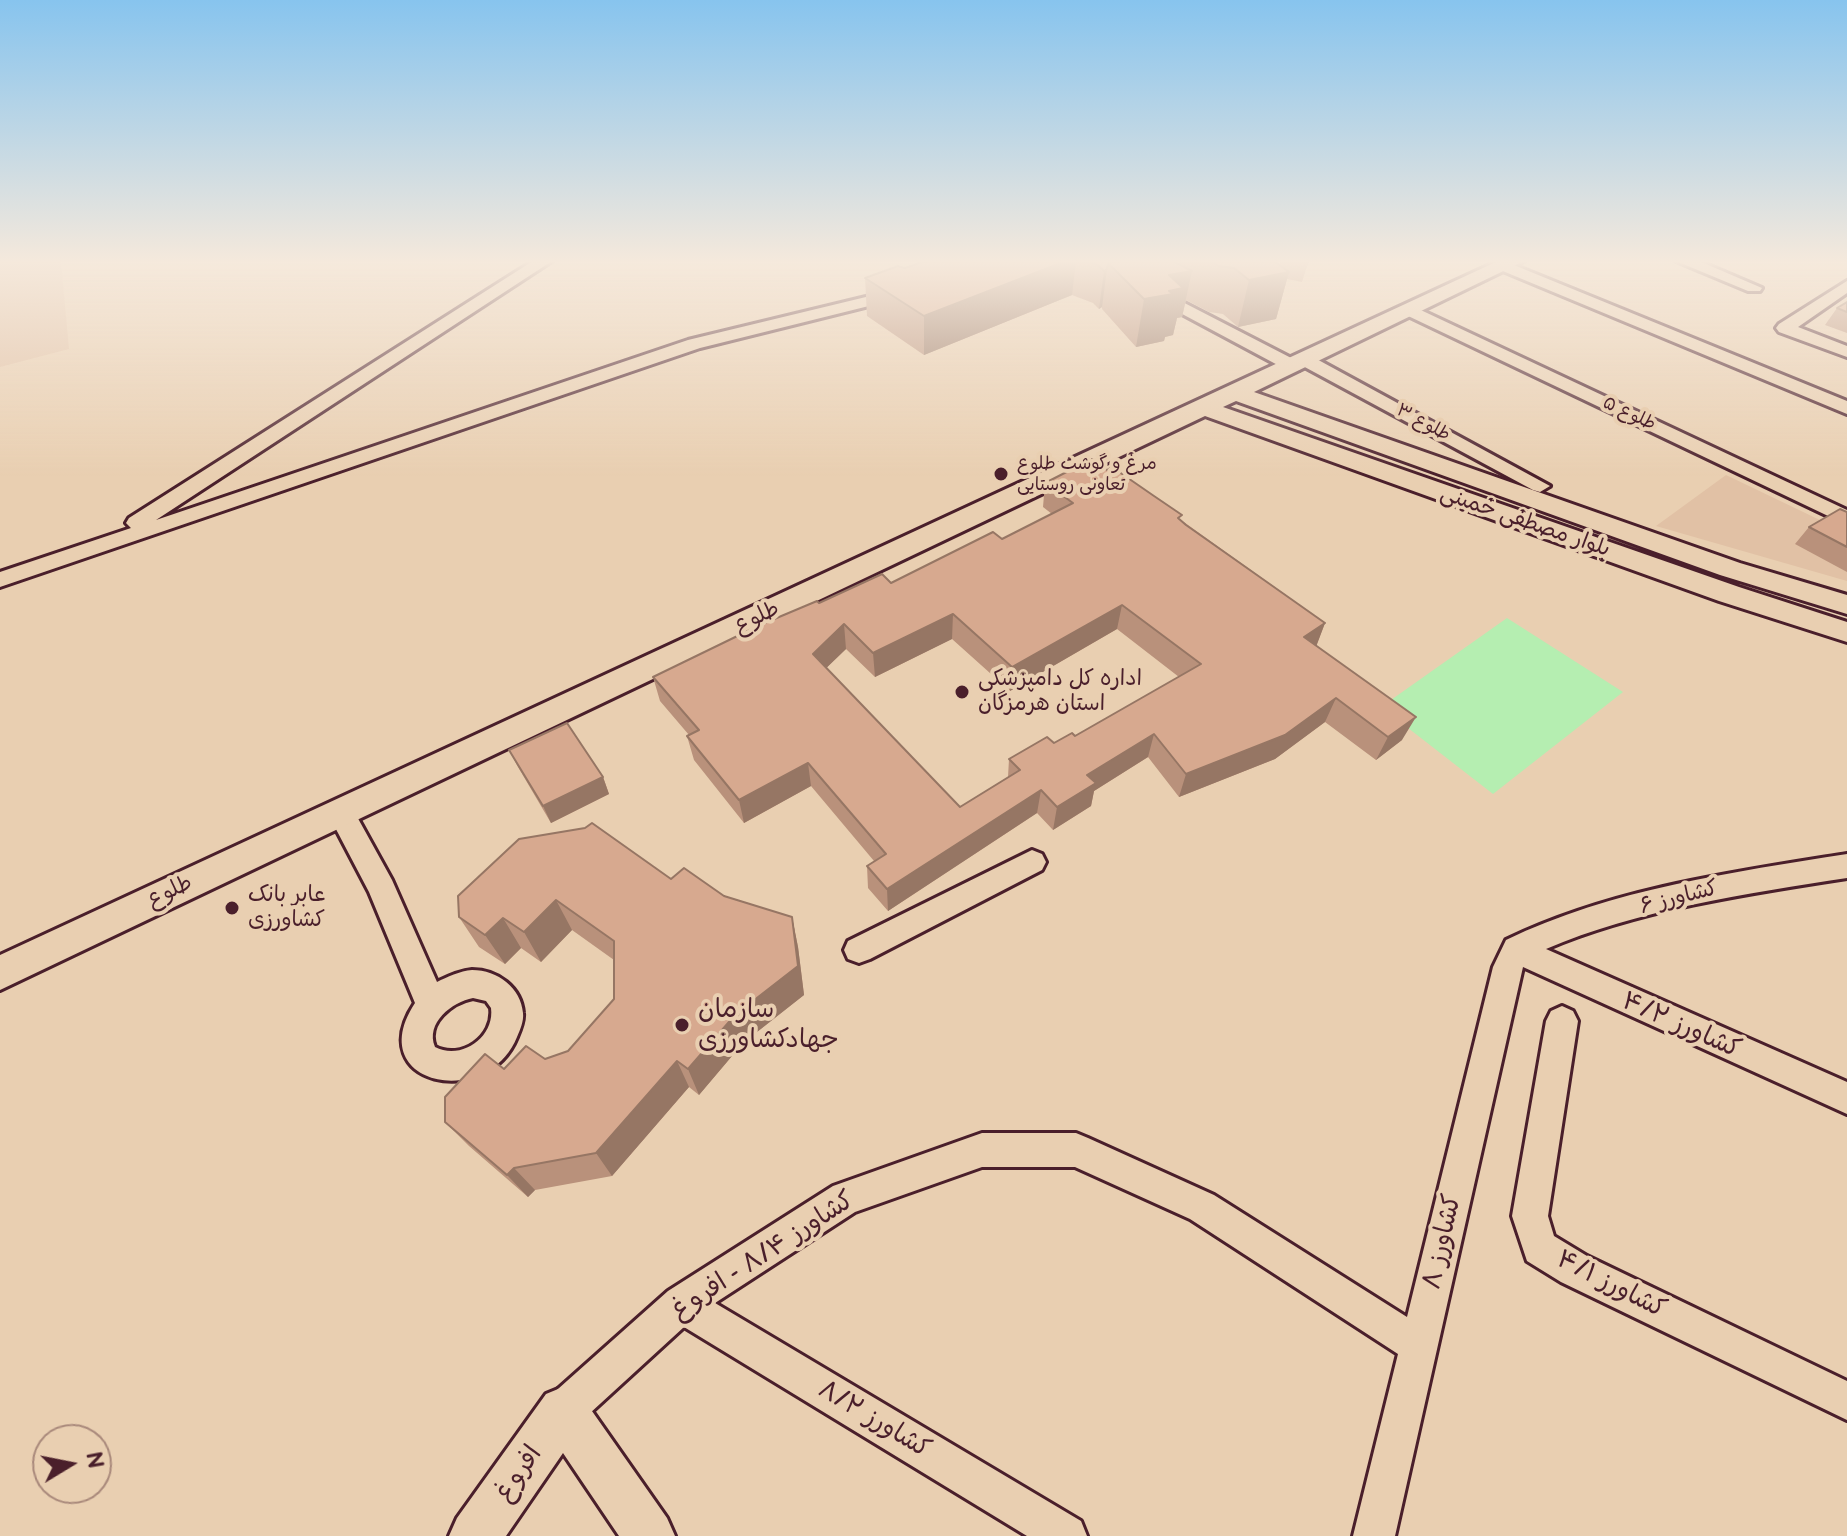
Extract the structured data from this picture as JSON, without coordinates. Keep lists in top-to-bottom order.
{
  "streets": {
    "street": [
      "طلوع ۵",
      "طلوع ۳",
      "بلوار مصطفی خمینی",
      "طلوع",
      "کشاورز ۶",
      "کشاورز ۴/۲",
      "کشاورز ۸",
      "کشاورز ۸/۴ - افروغ",
      "کشاورز ۴/۱",
      "کشاورز ۸/۲",
      "افروغ"
    ]
  },
  "crossings": [
    ["طلوع ۳", "طلوع"],
    ["بلوار مصطفی خمینی", "طلوع"],
    ["کشاورز ۶", "کشاورز ۴/۲"],
    ["کشاورز ۶", "کشاورز ۸"],
    ["کشاورز ۴/۲", "کشاورز ۸"],
    ["کشاورز ۸", "کشاورز ۸/۴ - افروغ"],
    ["کشاورز ۸/۴ - افروغ", "کشاورز ۸/۲"],
    ["کشاورز ۸/۴ - افروغ", "افروغ"]
  ],
  "places": [
    "مرغ و گوشت طلوع تعاونی روستایی",
    "اداره کل دامپزشکی استان هرمزگان",
    "عابر بانک کشاورزی",
    "سازمان جهادکشاورزی"
  ],
  "north": "right"
}
